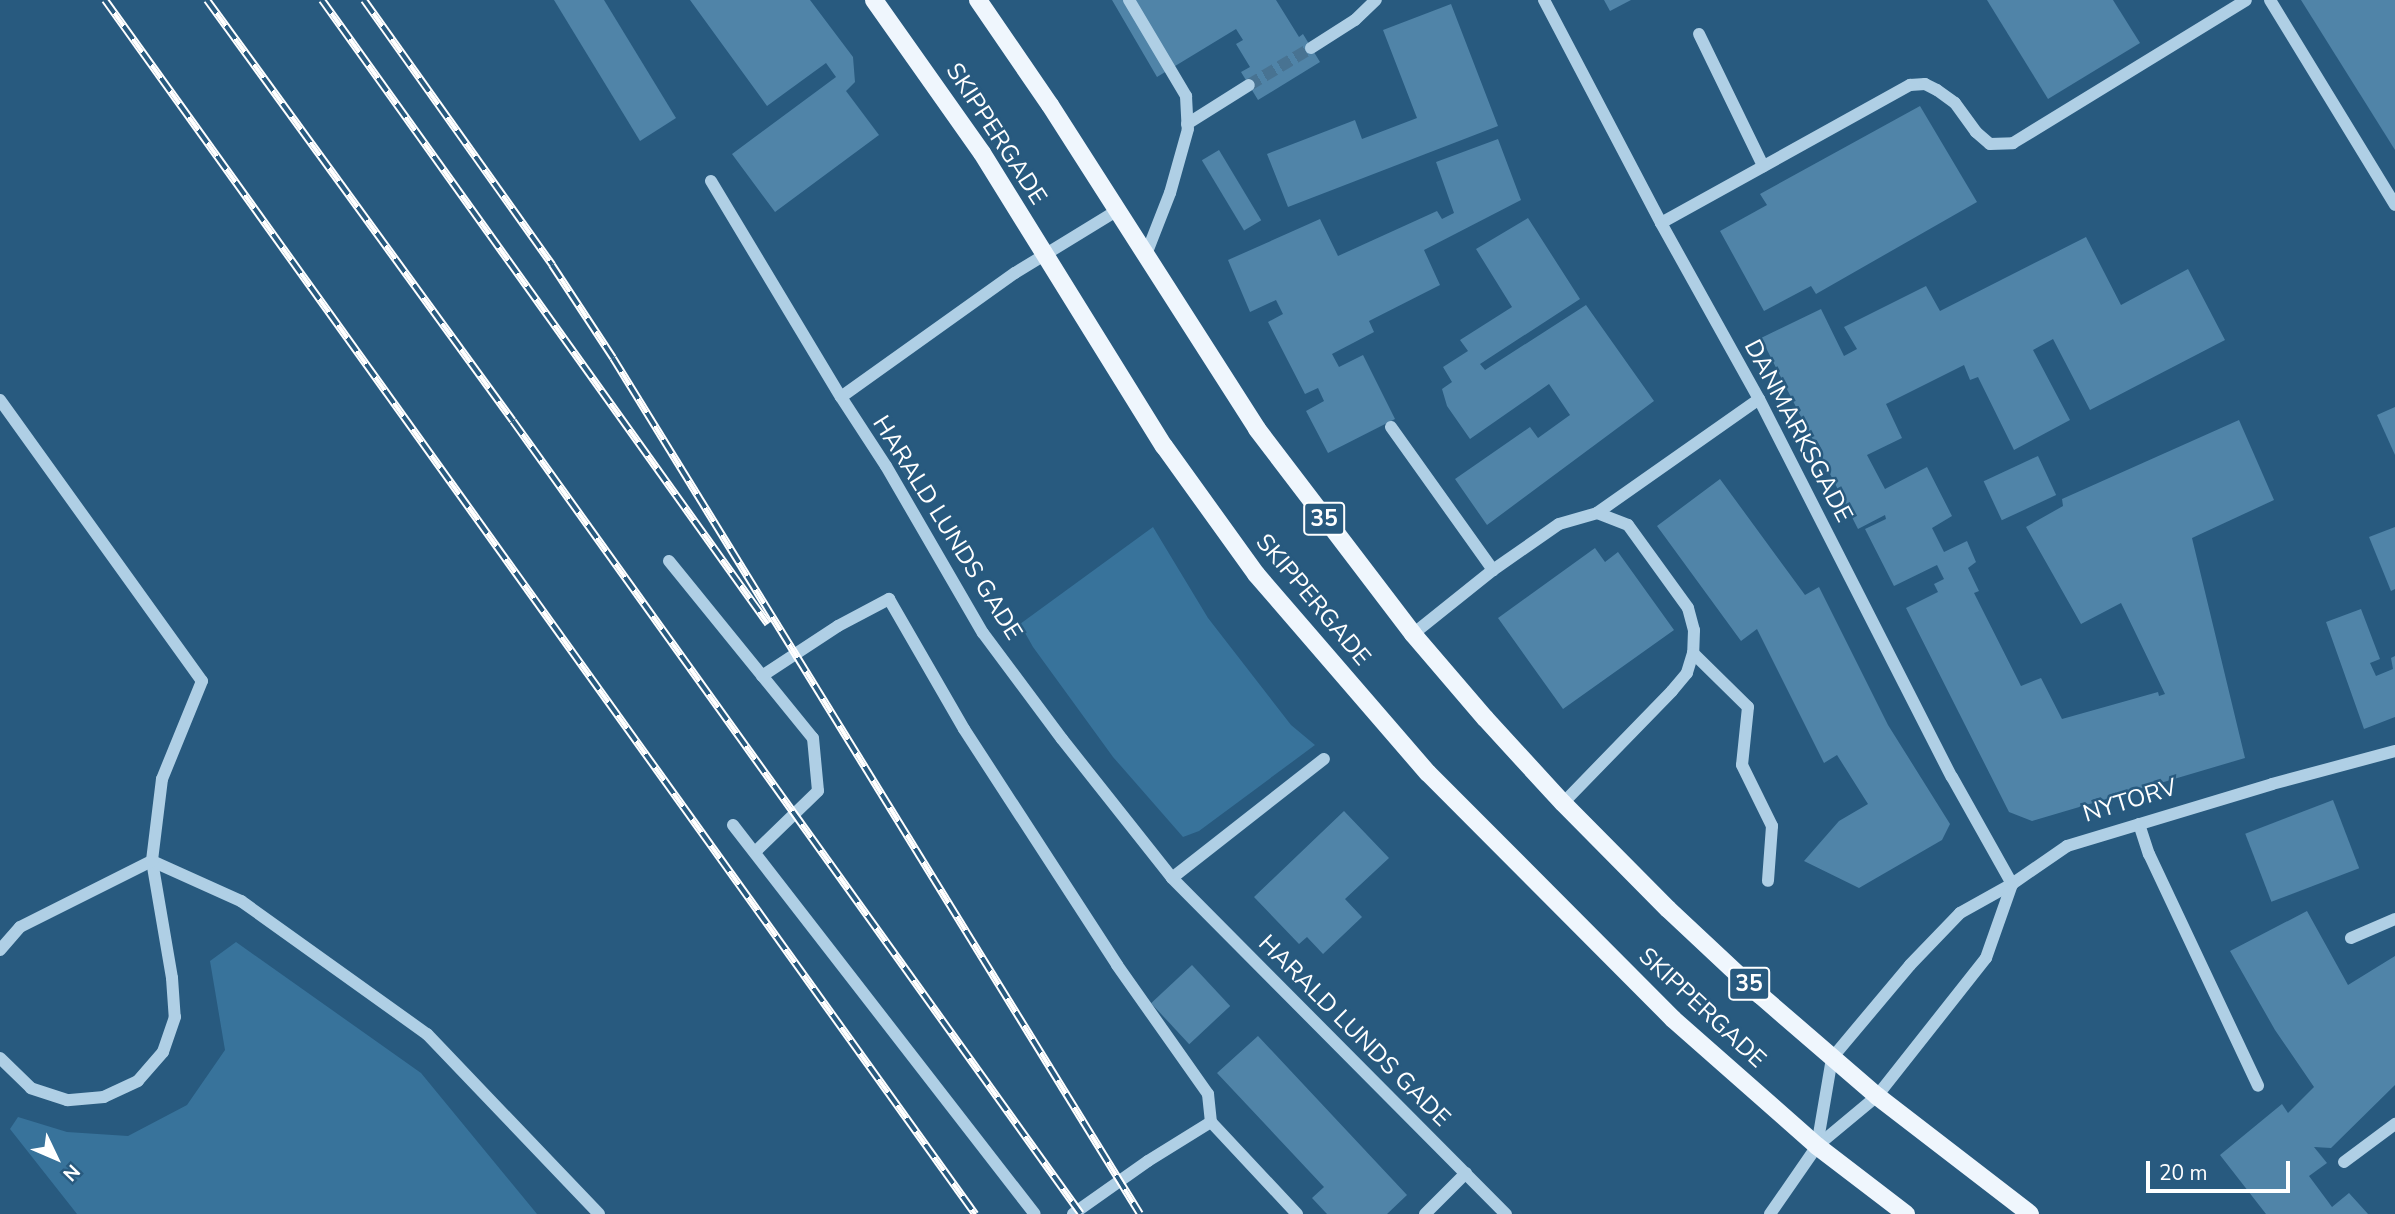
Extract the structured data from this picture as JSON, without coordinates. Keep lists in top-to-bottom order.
{
  "streets": {
    "main road": ["SKIPPERGADE", "35"],
    "street": ["DANMARKSGADE", "HARALD LUNDS GADE", "NYTORV"]
  },
  "crossings": [
    ["SKIPPERGADE", "35"],
    ["SKIPPERGADE", "NYTORV"],
    ["DANMARKSGADE", "NYTORV"],
    ["35", "NYTORV"]
  ],
  "scale_bar": "20 m",
  "north": "bottom right"
}
